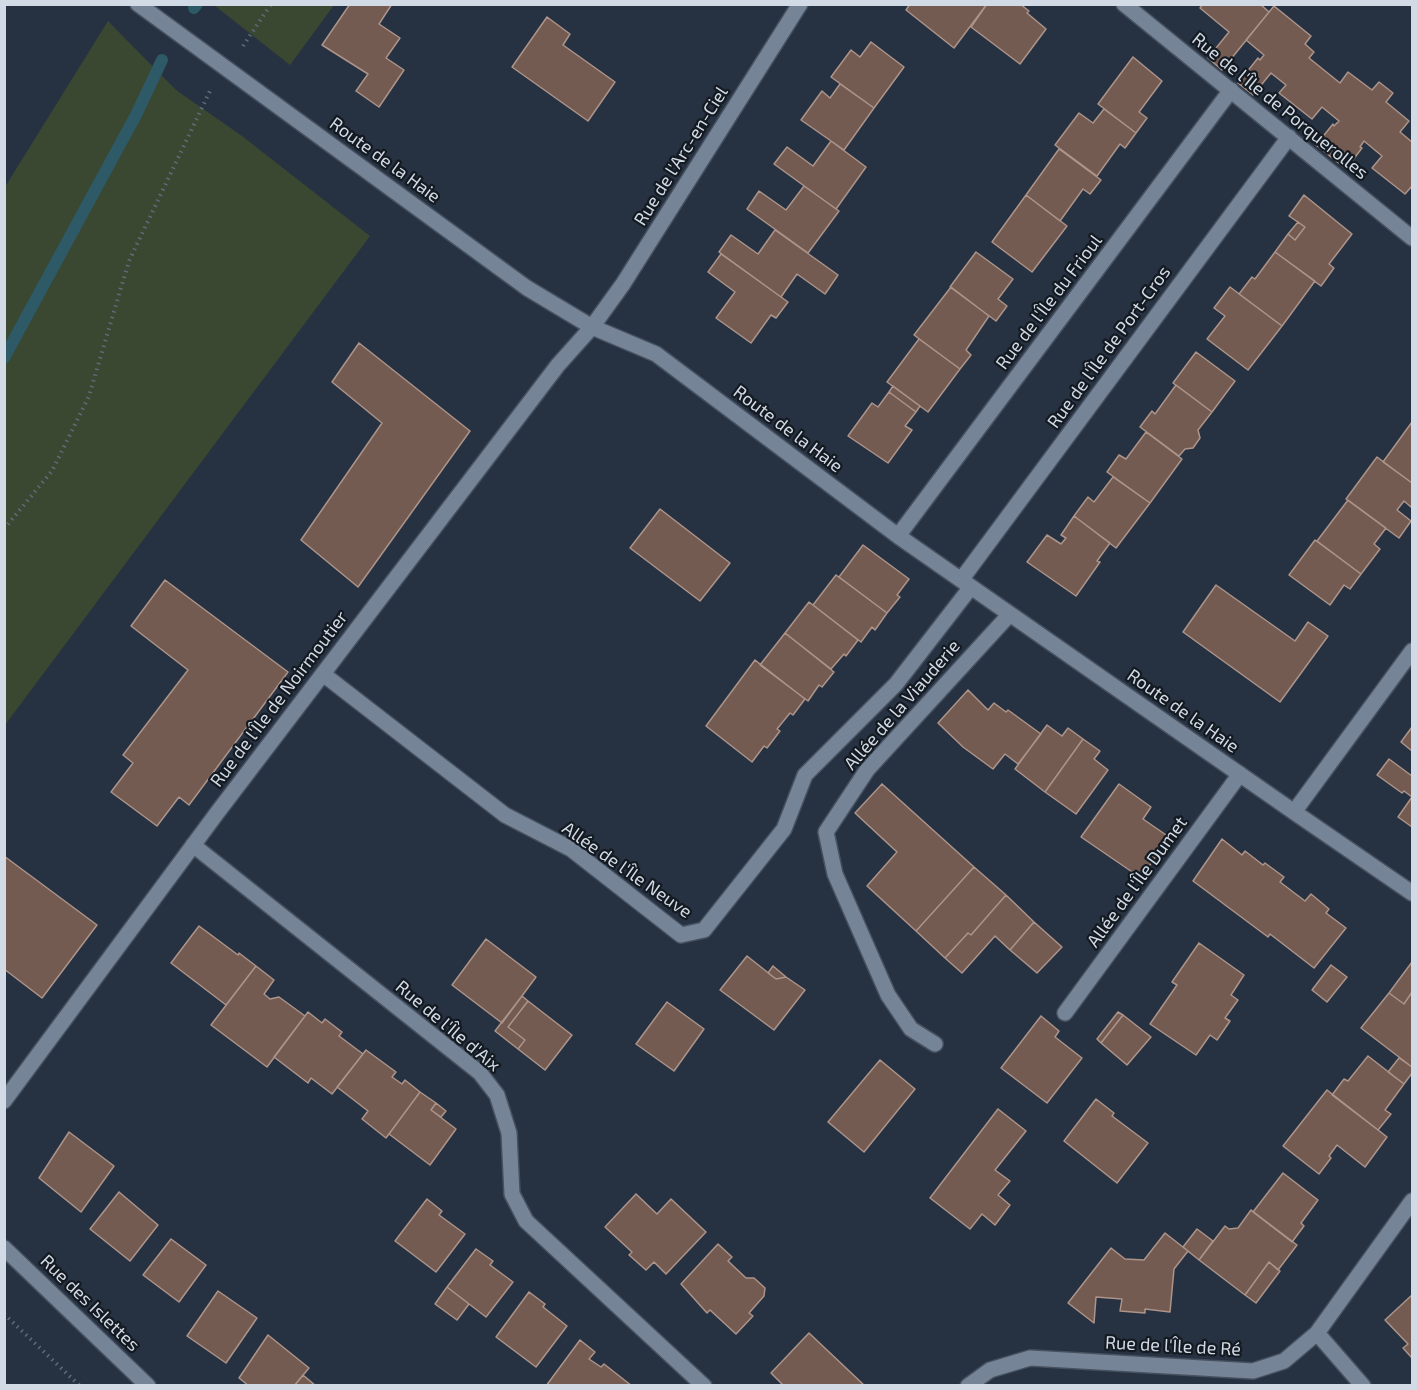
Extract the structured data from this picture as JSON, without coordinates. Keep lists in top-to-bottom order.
{
  "streets": {
    "street": [
      "Rue de l'Île de Porquerolles",
      "Rue de l'Arc-en-Ciel",
      "Route de la Haie",
      "Rue de l'Île du Frioul",
      "Rue de l'Île de Port-Cros",
      "Rue de l'Île de Noirmoutier",
      "Allée de la Viauderie",
      "Allée de l'Île Neuve",
      "Allée de l'Île Dumet",
      "Rue de l'Île d'Aix",
      "Rue des Islettes",
      "Rue de l'Île de Ré"
    ]
  },
  "crossings": [
    ["Rue de l'Île de Porquerolles", "Rue de l'Île du Frioul"],
    ["Rue de l'Île de Porquerolles", "Rue de l'Île de Port-Cros"],
    ["Rue de l'Arc-en-Ciel", "Route de la Haie"],
    ["Rue de l'Arc-en-Ciel", "Rue de l'Île de Noirmoutier"],
    ["Route de la Haie", "Rue de l'Île du Frioul"],
    ["Route de la Haie", "Rue de l'Île de Port-Cros"],
    ["Route de la Haie", "Rue de l'Île de Noirmoutier"],
    ["Route de la Haie", "Allée de la Viauderie"],
    ["Route de la Haie", "Allée de l'Île Neuve"],
    ["Route de la Haie", "Allée de l'Île Dumet"],
    ["Rue de l'Île de Port-Cros", "Allée de l'Île Neuve"],
    ["Rue de l'Île de Noirmoutier", "Allée de l'Île Neuve"],
    ["Rue de l'Île de Noirmoutier", "Rue de l'Île d'Aix"]
  ]
}
